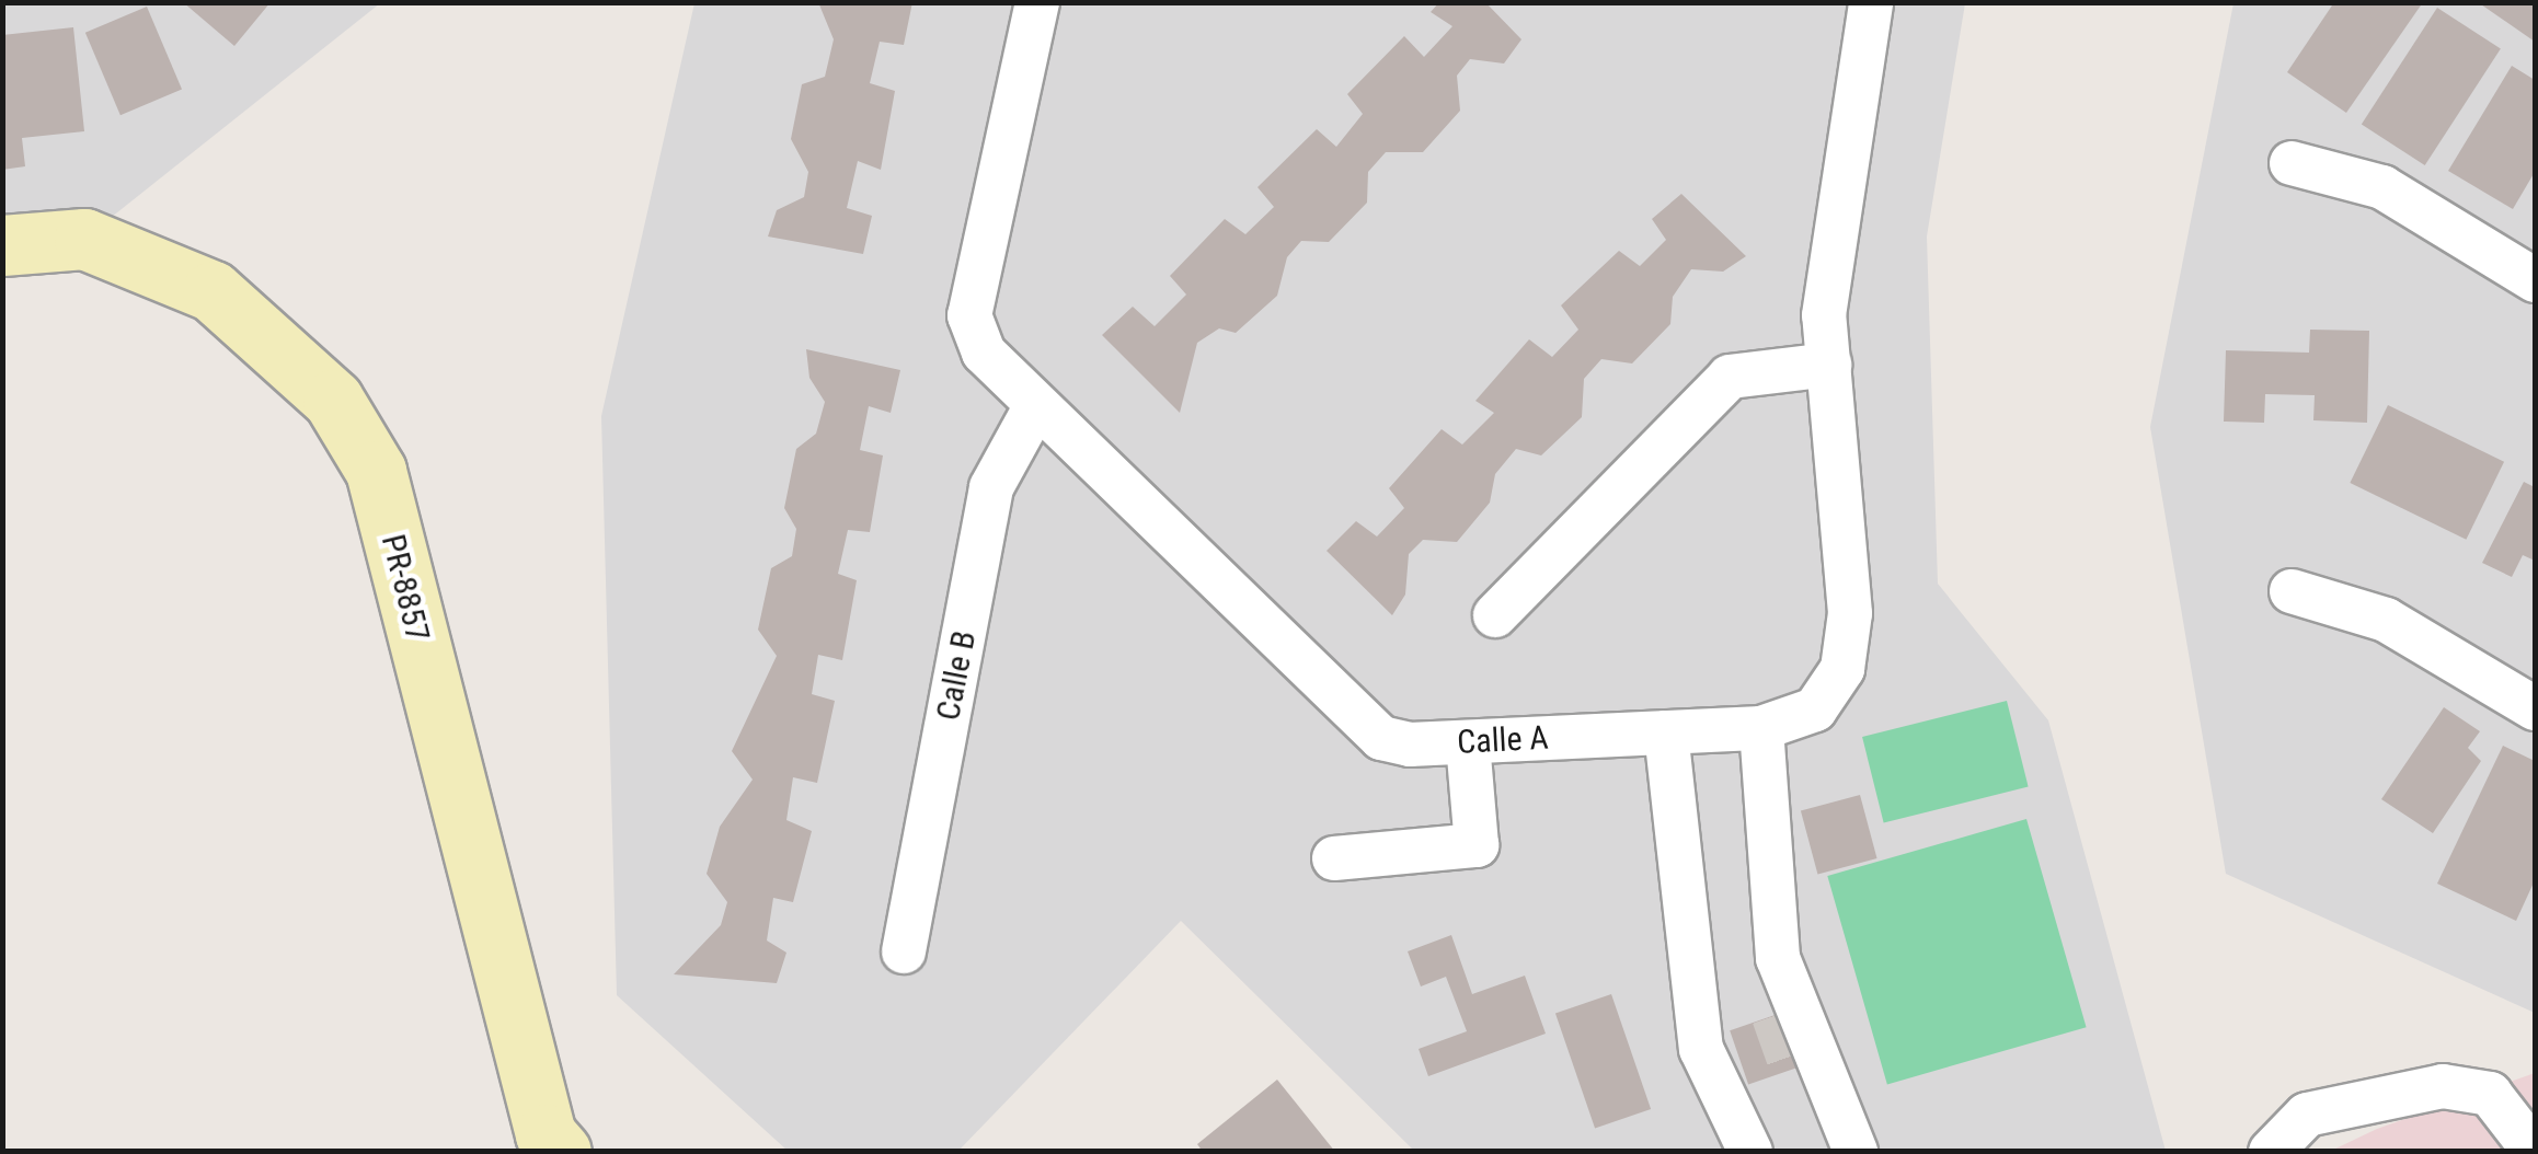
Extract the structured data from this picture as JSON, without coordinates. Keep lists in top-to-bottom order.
{
  "streets": {
    "street": ["PR-8857", "Calle B", "Calle A"]
  },
  "crossings": [
    ["Calle B", "Calle A"]
  ]
}
